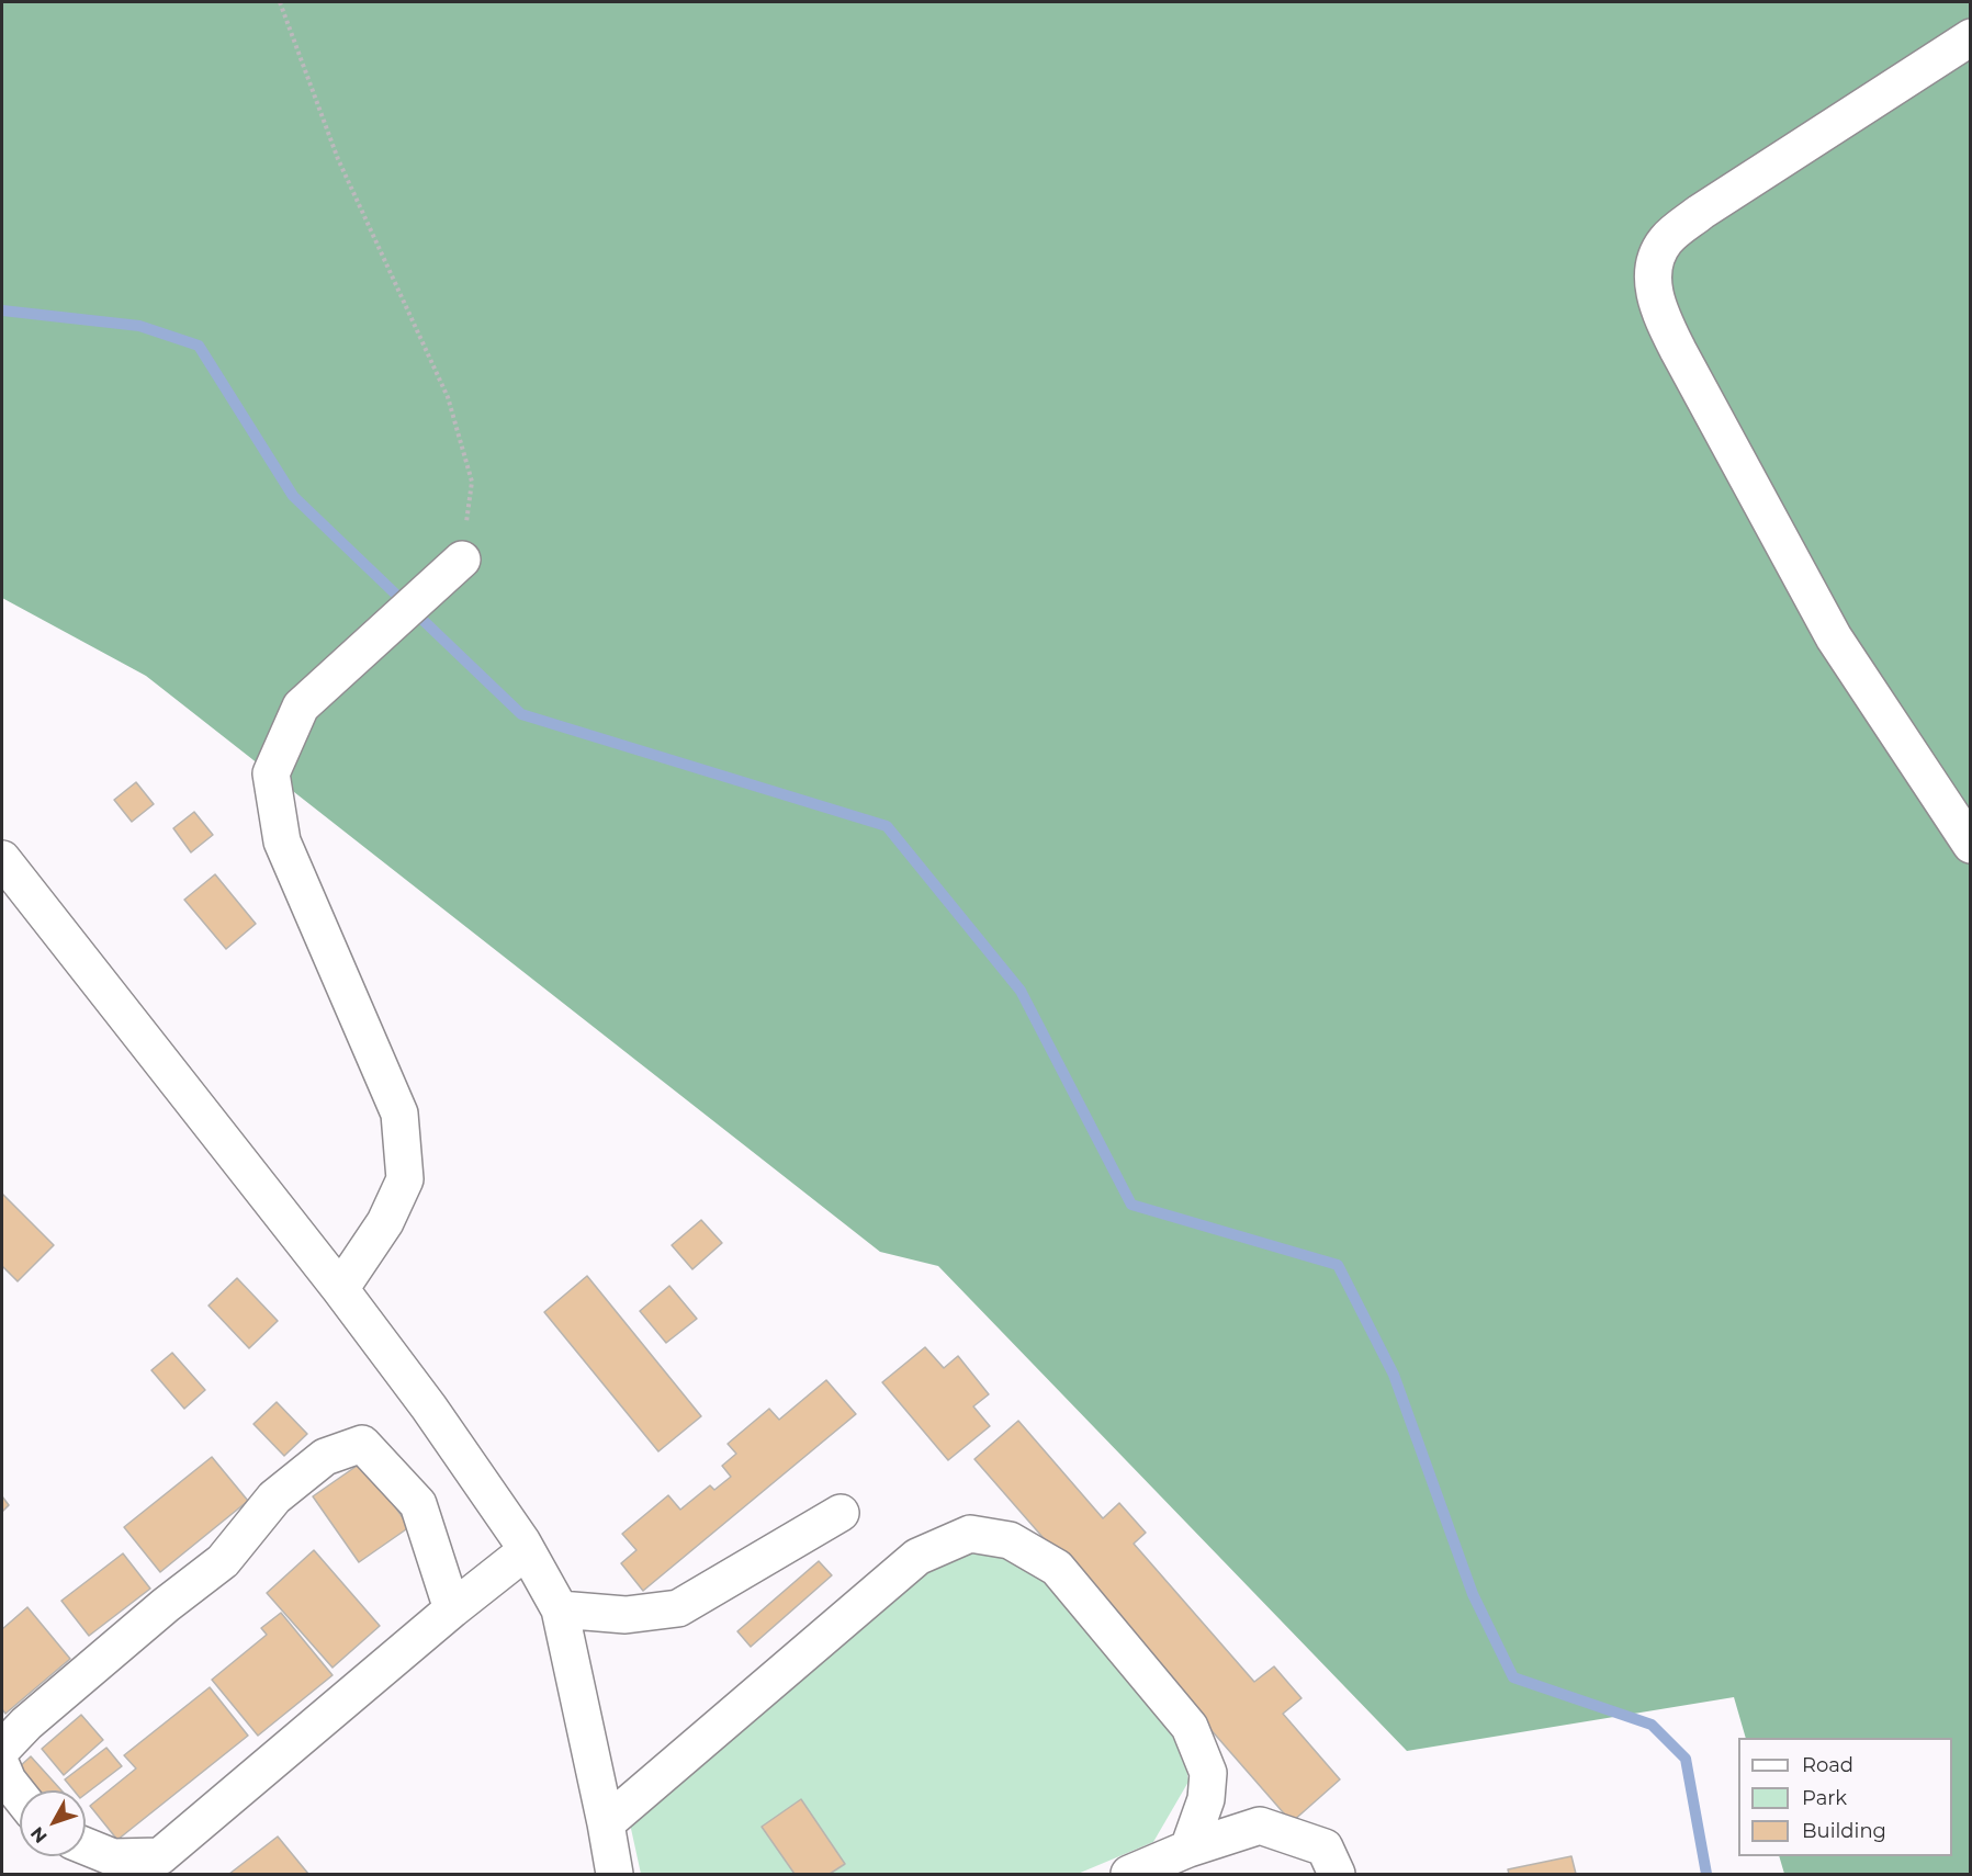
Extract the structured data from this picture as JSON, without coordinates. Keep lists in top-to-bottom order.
{
  "legend": ["Road", "Park", "Building"],
  "north": "bottom left"
}
